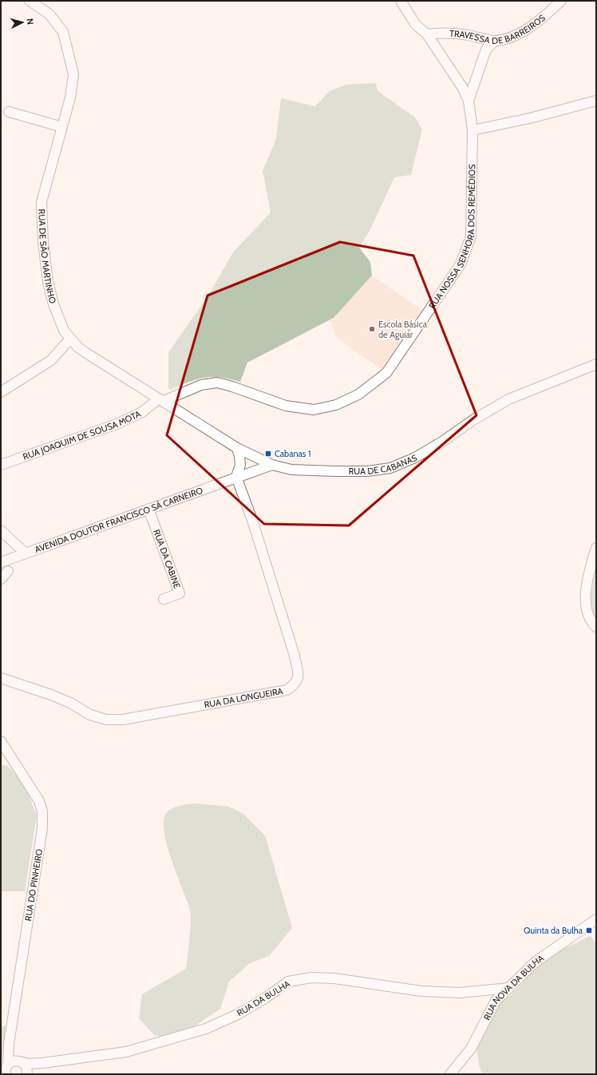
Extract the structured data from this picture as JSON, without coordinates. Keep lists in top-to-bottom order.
{
  "streets": {
    "street": [
      "TRAVESSA DE BARREIROS",
      "RUA NOSSA SENHORA DOS REMÉDIOS",
      "RUA DE SÃO MARTINHO",
      "RUA JOAQUIM DE SOUSA MOTA",
      "RUA DE CABANAS",
      "AVENIDA DOUTOR FRANCISCO SÁ CARNEIRO",
      "RUA DA CABINE",
      "RUA DA LONGUEIRA",
      "RUA DO PINHEIRO",
      "RUA NOVA DA BULHA",
      "RUA DA BULHA"
    ]
  },
  "crossings": [
    ["TRAVESSA DE BARREIROS", "RUA NOSSA SENHORA DOS REMÉDIOS"],
    ["RUA NOSSA SENHORA DOS REMÉDIOS", "RUA DE SÃO MARTINHO"],
    ["RUA NOSSA SENHORA DOS REMÉDIOS", "RUA JOAQUIM DE SOUSA MOTA"],
    ["RUA NOSSA SENHORA DOS REMÉDIOS", "RUA DE CABANAS"],
    ["RUA DE SÃO MARTINHO", "RUA JOAQUIM DE SOUSA MOTA"],
    ["RUA DE SÃO MARTINHO", "RUA DE CABANAS"],
    ["RUA JOAQUIM DE SOUSA MOTA", "RUA DE CABANAS"],
    ["RUA DE CABANAS", "AVENIDA DOUTOR FRANCISCO SÁ CARNEIRO"],
    ["AVENIDA DOUTOR FRANCISCO SÁ CARNEIRO", "RUA DA CABINE"],
    ["AVENIDA DOUTOR FRANCISCO SÁ CARNEIRO", "RUA DA LONGUEIRA"],
    ["RUA DO PINHEIRO", "RUA DA BULHA"],
    ["RUA NOVA DA BULHA", "RUA DA BULHA"]
  ],
  "places": {
    "other": ["Escola Básica de Aguiar"],
    "transit": ["Cabanas 1", "Quinta da Bulha"]
  },
  "north": "right"
}
